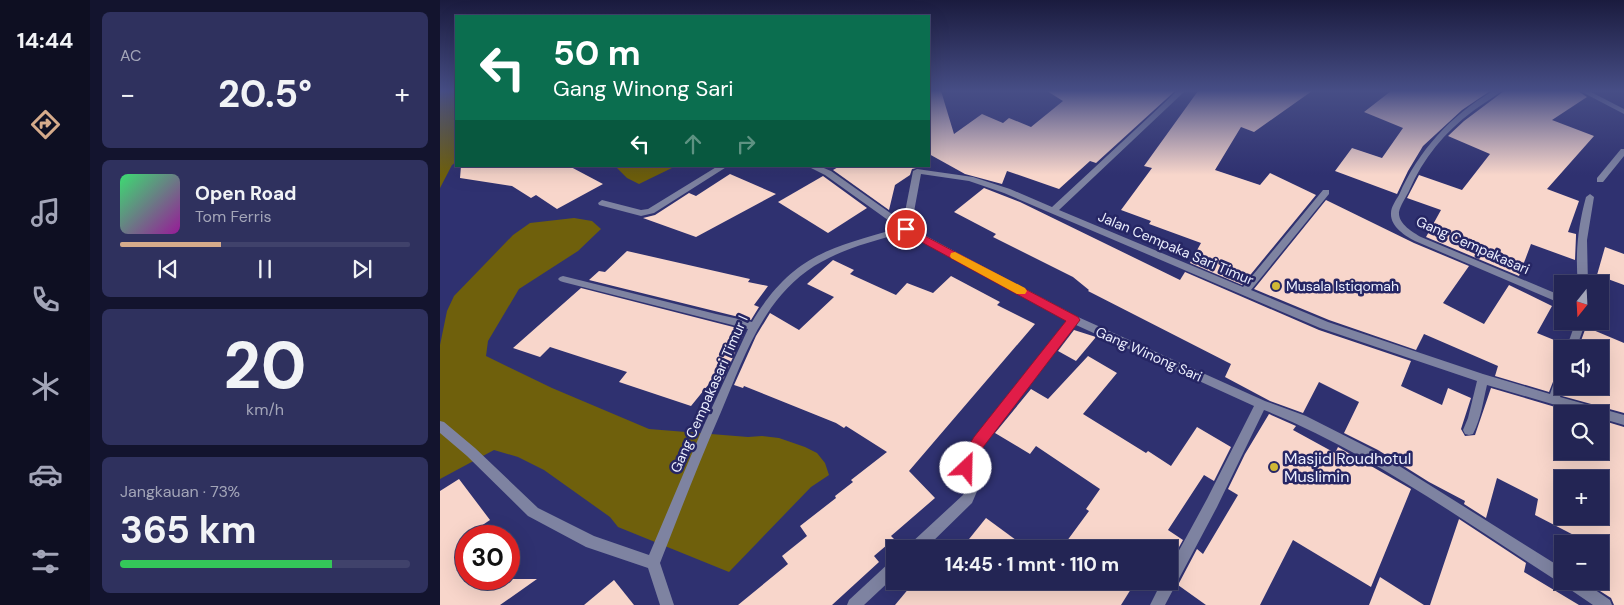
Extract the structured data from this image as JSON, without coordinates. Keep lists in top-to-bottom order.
{
  "streets": {
    "street": [
      "Gang Cempakasari",
      "Jalan Cempaka Sari Timur",
      "Gang Winong Sari",
      "Gang Cempakasari Timur I"
    ]
  },
  "crossings": [
    ["Gang Winong Sari", "Gang Cempakasari Timur I"]
  ],
  "places": ["Musala Istiqomah", "Masjid Roudhotul Muslimin"],
  "north": "bottom",
  "page": {
    "tabs": "14:44",
    "tile": [
      "AC",
      ["20", "km/h"],
      ["Jangkauan · 73%", "365 km"]
    ],
    "turn": ["50 m", "Gang Winong Sari"],
    "heat": ["−", "20.5°", "+"],
    "song": ["Open Road", "Tom Ferris"],
    "map_buttons": ["+", "−"],
    "limit": "30",
    "trip": "14:45 · 1 mnt · 110 m"
  }
}
